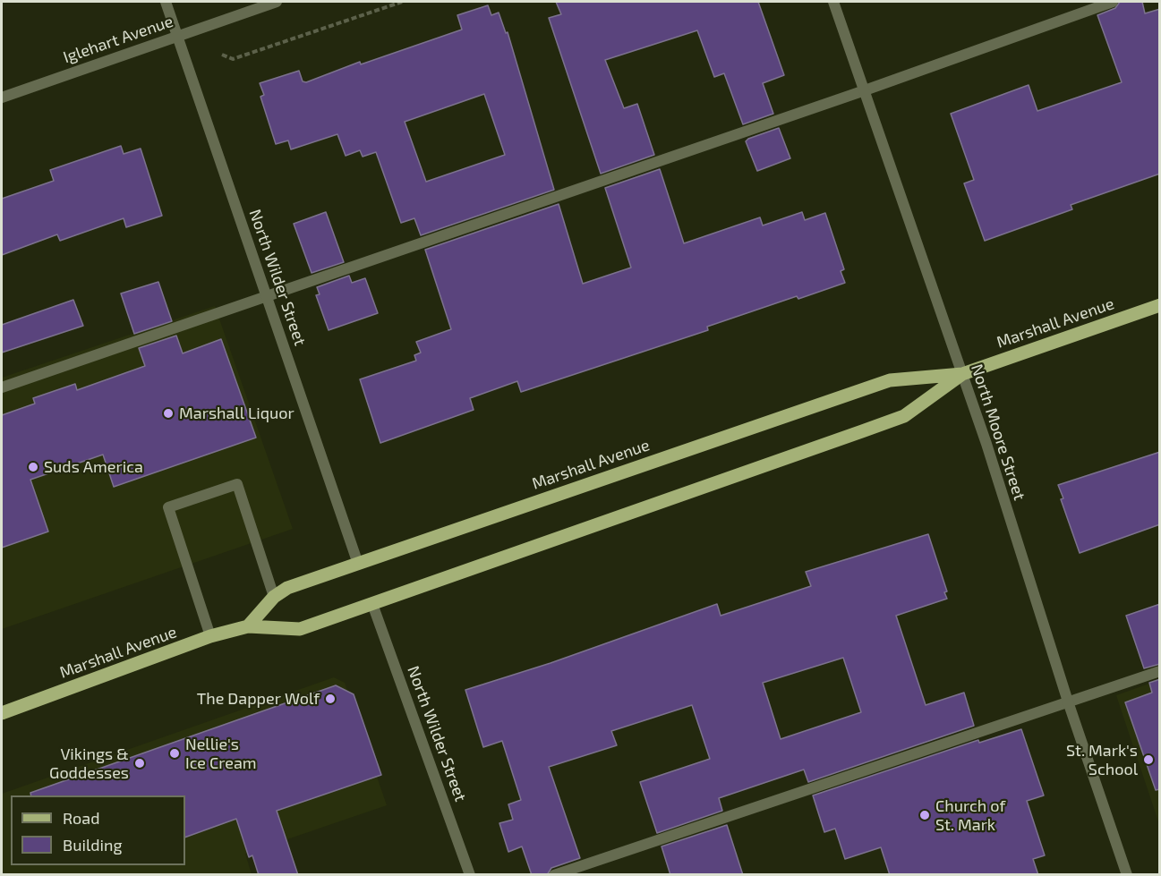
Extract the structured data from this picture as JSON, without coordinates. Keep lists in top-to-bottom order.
{
  "streets": {
    "main road": ["Marshall Avenue"],
    "street": ["Iglehart Avenue", "North Wilder Street", "North Moore Street"]
  },
  "crossings": [
    ["Iglehart Avenue", "North Wilder Street"],
    ["North Wilder Street", "Marshall Avenue"],
    ["Marshall Avenue", "North Moore Street"]
  ],
  "places": [
    "Marshall Liquor",
    "Suds America",
    "The Dapper Wolf",
    "Nellie's Ice Cream",
    "St. Mark's School",
    "Vikings & Goddesses",
    "Church of St. Mark"
  ],
  "legend": ["Road", "Building"]
}
